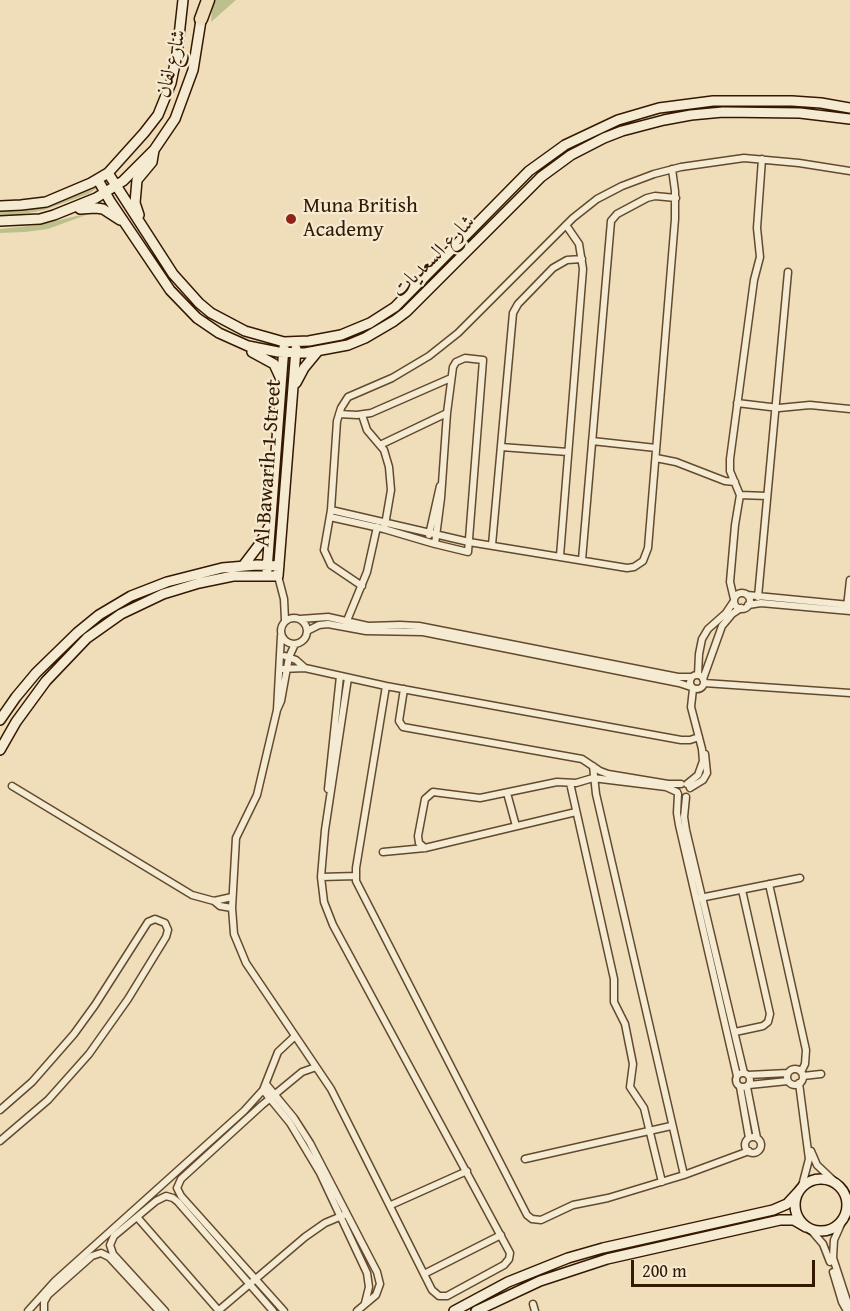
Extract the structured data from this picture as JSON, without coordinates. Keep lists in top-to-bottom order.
{
  "streets": {
    "street": ["شارع لفان", "شارع السعديات", "Al Bawarih 1 Street"]
  },
  "crossings": [
    ["شارع لفان", "شارع السعديات"],
    ["شارع السعديات", "Al Bawarih 1 Street"]
  ],
  "places": ["Muna British Academy"],
  "scale_bar": "200 m"
}
